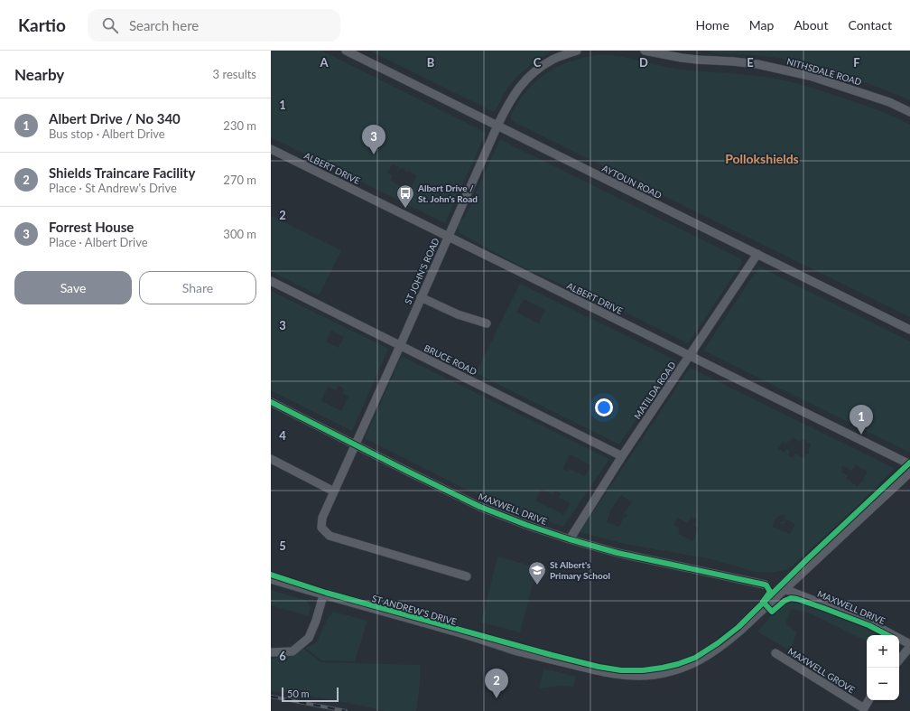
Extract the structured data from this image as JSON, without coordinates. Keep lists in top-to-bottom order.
{
  "streets": {
    "street": [
      "NITHSDALE ROAD",
      "ALBERT DRIVE",
      "AYTOUN ROAD",
      "ST JOHN'S ROAD",
      "BRUCE ROAD",
      "MATILDA ROAD",
      "MAXWELL DRIVE",
      "ST ANDREW'S DRIVE",
      "MAXWELL GROVE"
    ]
  },
  "crossings": [
    ["ALBERT DRIVE", "ST JOHN'S ROAD"],
    ["ALBERT DRIVE", "MATILDA ROAD"],
    ["AYTOUN ROAD", "ST JOHN'S ROAD"],
    ["AYTOUN ROAD", "MATILDA ROAD"],
    ["ST JOHN'S ROAD", "BRUCE ROAD"],
    ["ST JOHN'S ROAD", "MAXWELL DRIVE"],
    ["BRUCE ROAD", "MATILDA ROAD"],
    ["MATILDA ROAD", "MAXWELL DRIVE"],
    ["MAXWELL DRIVE", "ST ANDREW'S DRIVE"]
  ],
  "districts": ["Pollokshields"],
  "places": {
    "bus stop": ["Albert Drive / St. John's Road"],
    "school or university": ["St Albert's Primary School"]
  },
  "scale_bar": "50 m",
  "page": {
    "header": "Kartio",
    "search": "Search here",
    "nav": [
      "Home",
      "Map",
      "About",
      "Contact"
    ],
    "heading": ["Nearby", "3 results"],
    "list": [
      {
        "mark": "1",
        "name": "Albert Drive / No 340",
        "note": "Bus stop · Albert Drive",
        "value": "230 m"
      },
      {
        "mark": "2",
        "name": "Shields Traincare Facility",
        "note": "Place · St Andrew's Drive",
        "value": "270 m"
      },
      {
        "mark": "3",
        "name": "Forrest House",
        "note": "Place · Albert Drive",
        "value": "300 m"
      }
    ],
    "pins": ["3", "1", "2"],
    "buttons": ["Save", "Share"],
    "map_buttons": ["+", "−"],
    "scale": "50 m"
  },
  "grid": {
    "columns": [
      "A",
      "B",
      "C",
      "D",
      "E",
      "F"
    ],
    "rows": [
      "1",
      "2",
      "3",
      "4",
      "5",
      "6"
    ]
  }
}
